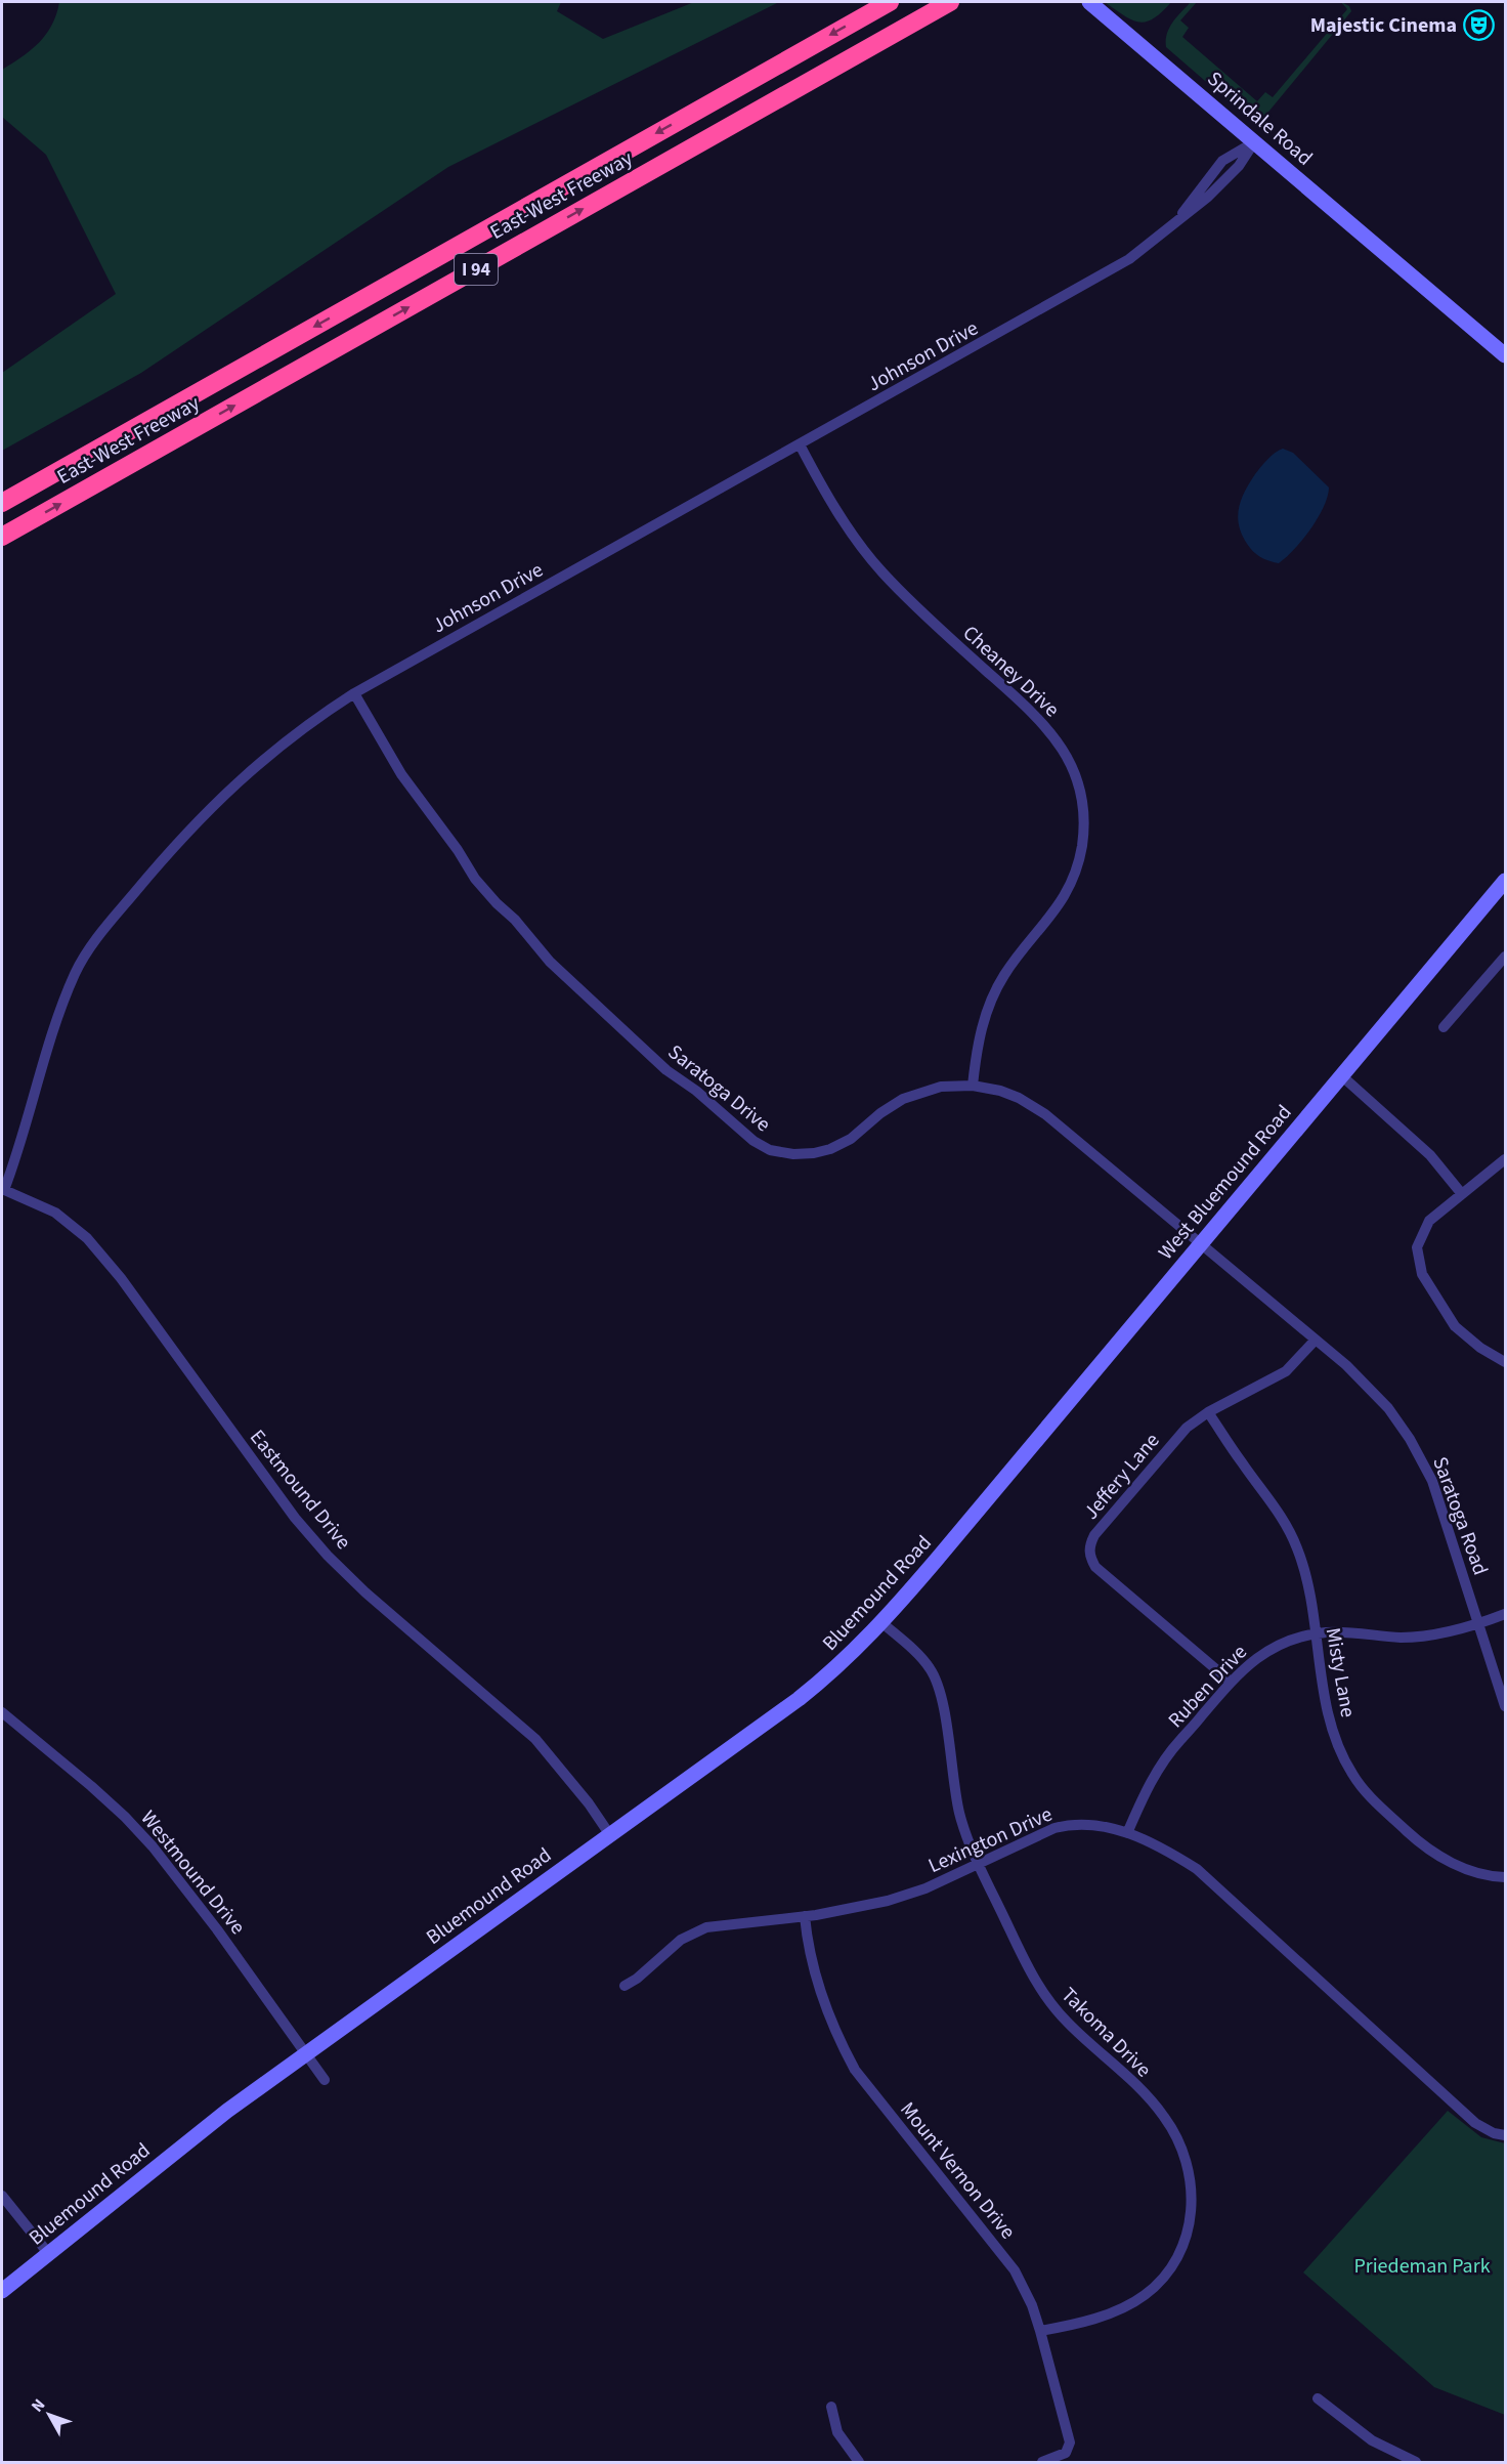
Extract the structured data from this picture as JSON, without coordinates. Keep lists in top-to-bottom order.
{
  "streets": {
    "highway": ["East-West Freeway", "I 94"],
    "main road": ["Sprindale Road", "West Bluemound Road", "Bluemound Road"],
    "street": [
      "Johnson Drive",
      "Cheaney Drive",
      "Saratoga Drive",
      "Jeffery Lane",
      "Eastmound Drive",
      "Saratoga Road",
      "Misty Lane",
      "Ruben Drive",
      "Lexington Drive",
      "Westmound Drive",
      "Takoma Drive",
      "Mount Vernon Drive"
    ]
  },
  "crossings": [
    ["Sprindale Road", "Johnson Drive"],
    ["Johnson Drive", "Cheaney Drive"],
    ["Johnson Drive", "Saratoga Drive"],
    ["Johnson Drive", "Eastmound Drive"],
    ["Cheaney Drive", "Saratoga Drive"],
    ["Saratoga Drive", "West Bluemound Road"],
    ["Saratoga Drive", "Saratoga Road"],
    ["West Bluemound Road", "Saratoga Road"],
    ["West Bluemound Road", "Bluemound Road"],
    ["Jeffery Lane", "Saratoga Road"],
    ["Jeffery Lane", "Misty Lane"],
    ["Jeffery Lane", "Ruben Drive"],
    ["Eastmound Drive", "Bluemound Road"],
    ["Saratoga Road", "Ruben Drive"],
    ["Bluemound Road", "Westmound Drive"],
    ["Bluemound Road", "Takoma Drive"],
    ["Misty Lane", "Ruben Drive"],
    ["Ruben Drive", "Lexington Drive"],
    ["Lexington Drive", "Takoma Drive"],
    ["Lexington Drive", "Mount Vernon Drive"],
    ["Takoma Drive", "Mount Vernon Drive"]
  ],
  "parks": ["Priedeman Park"],
  "places": {
    "theatre": ["Majestic Cinema"]
  },
  "north": "top left"
}
